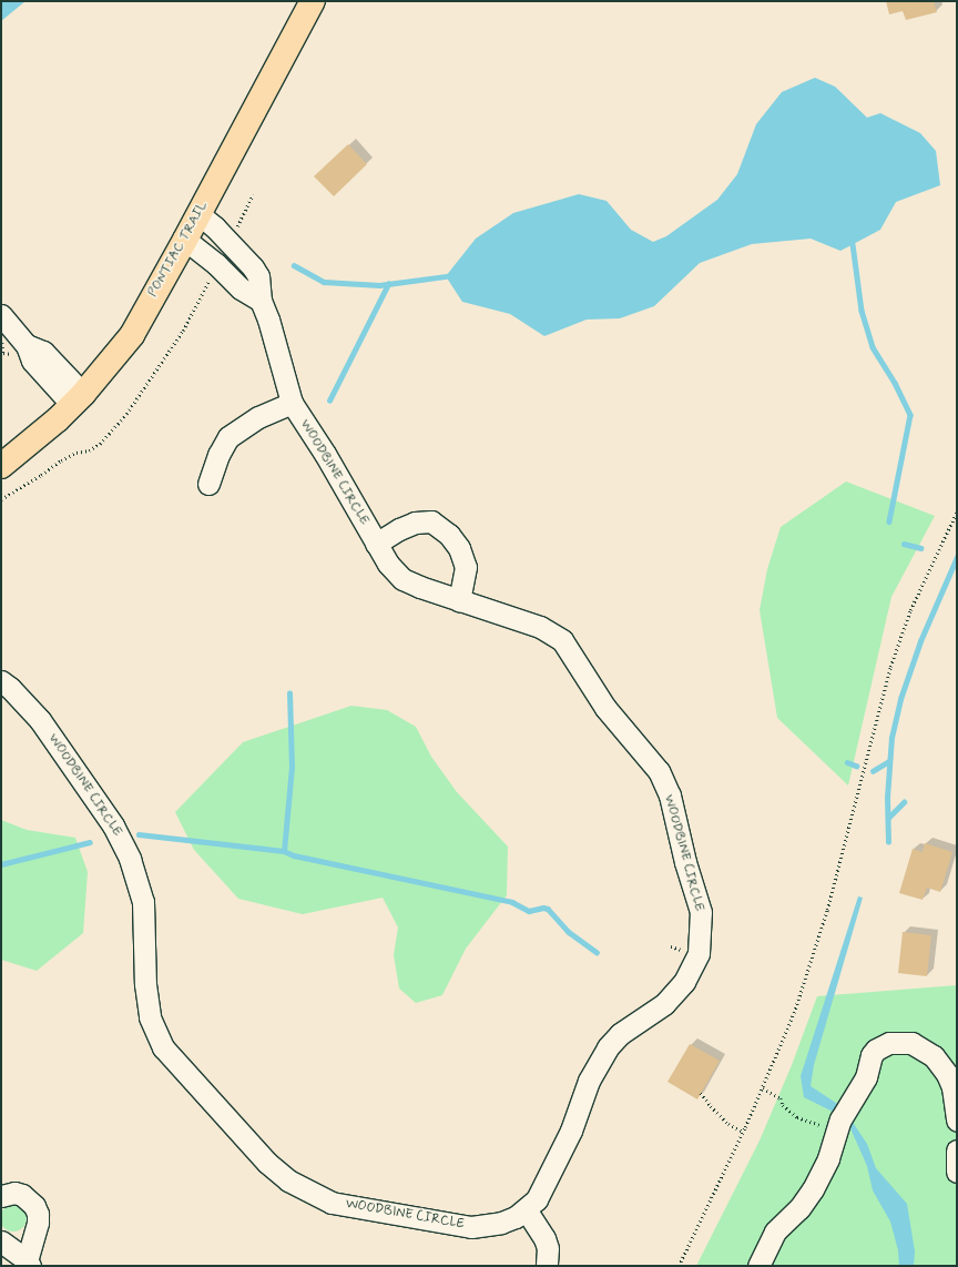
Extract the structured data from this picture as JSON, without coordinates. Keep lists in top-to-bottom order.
{
  "streets": {
    "main road": ["PONTIAC TRAIL"],
    "street": ["WOODBINE CIRCLE"]
  },
  "crossings": [
    ["PONTIAC TRAIL", "WOODBINE CIRCLE"]
  ]
}
